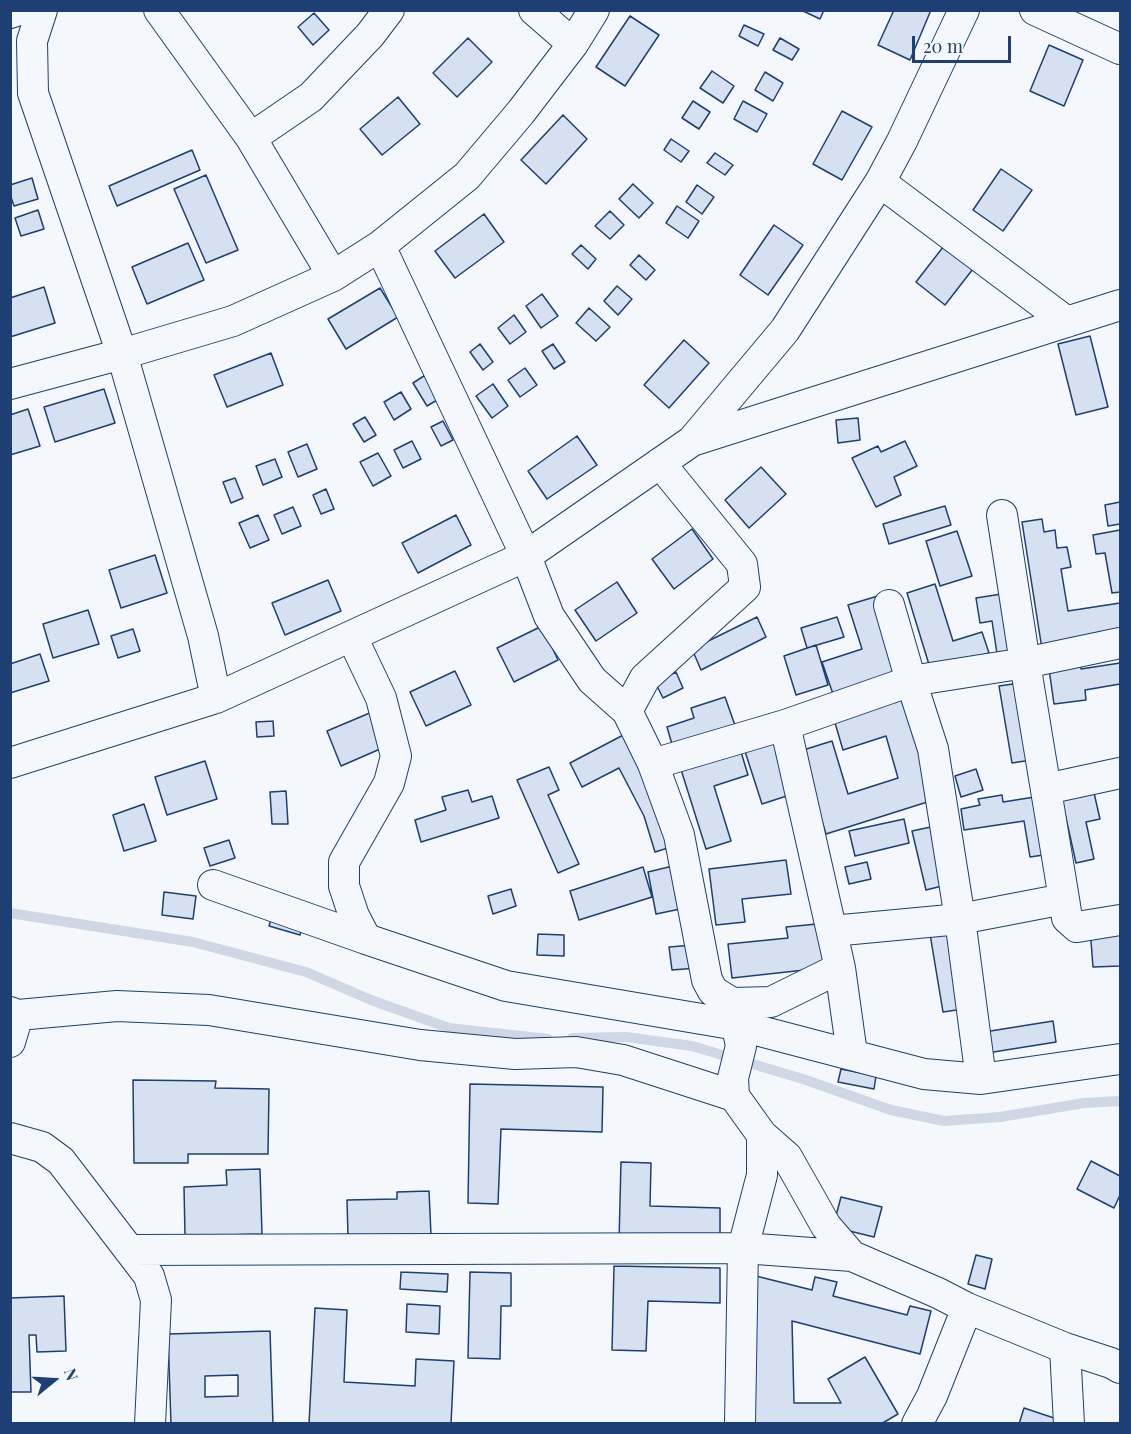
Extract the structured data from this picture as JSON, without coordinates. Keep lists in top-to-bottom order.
{
  "scale_bar": "20 m",
  "north": "right"
}
